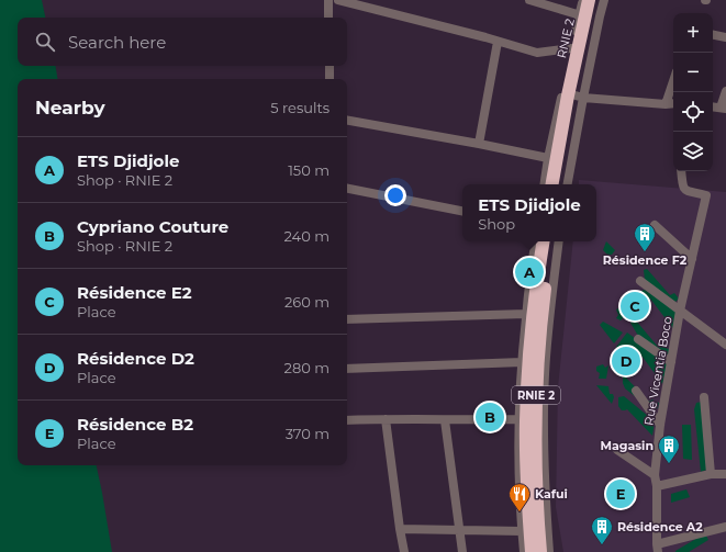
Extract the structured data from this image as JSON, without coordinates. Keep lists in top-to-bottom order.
{
  "streets": {
    "highway": ["RNIE 2"],
    "street": ["Rue Vicentia Boco"]
  },
  "places": {
    "building": ["Résidence F2", "Magasin", "Résidence A2"],
    "restaurant": ["Kafui"]
  },
  "page": {
    "map_buttons": ["+", "−"],
    "search": "Search here",
    "heading": ["Nearby", "5 results"],
    "list": [
      {
        "mark": "A",
        "name": "ETS Djidjole",
        "note": "Shop · RNIE 2",
        "value": "150 m"
      },
      {
        "mark": "B",
        "name": "Cypriano Couture",
        "note": "Shop · RNIE 2",
        "value": "240 m"
      },
      {
        "mark": "C",
        "name": "Résidence E2",
        "note": "Place",
        "value": "260 m"
      },
      {
        "mark": "D",
        "name": "Résidence D2",
        "note": "Place",
        "value": "280 m"
      },
      {
        "mark": "E",
        "name": "Résidence B2",
        "note": "Place",
        "value": "370 m"
      }
    ],
    "popup": ["ETS Djidjole", "Shop"],
    "pins": [
      "A",
      "C",
      "D",
      "B",
      "E"
    ]
  }
}
